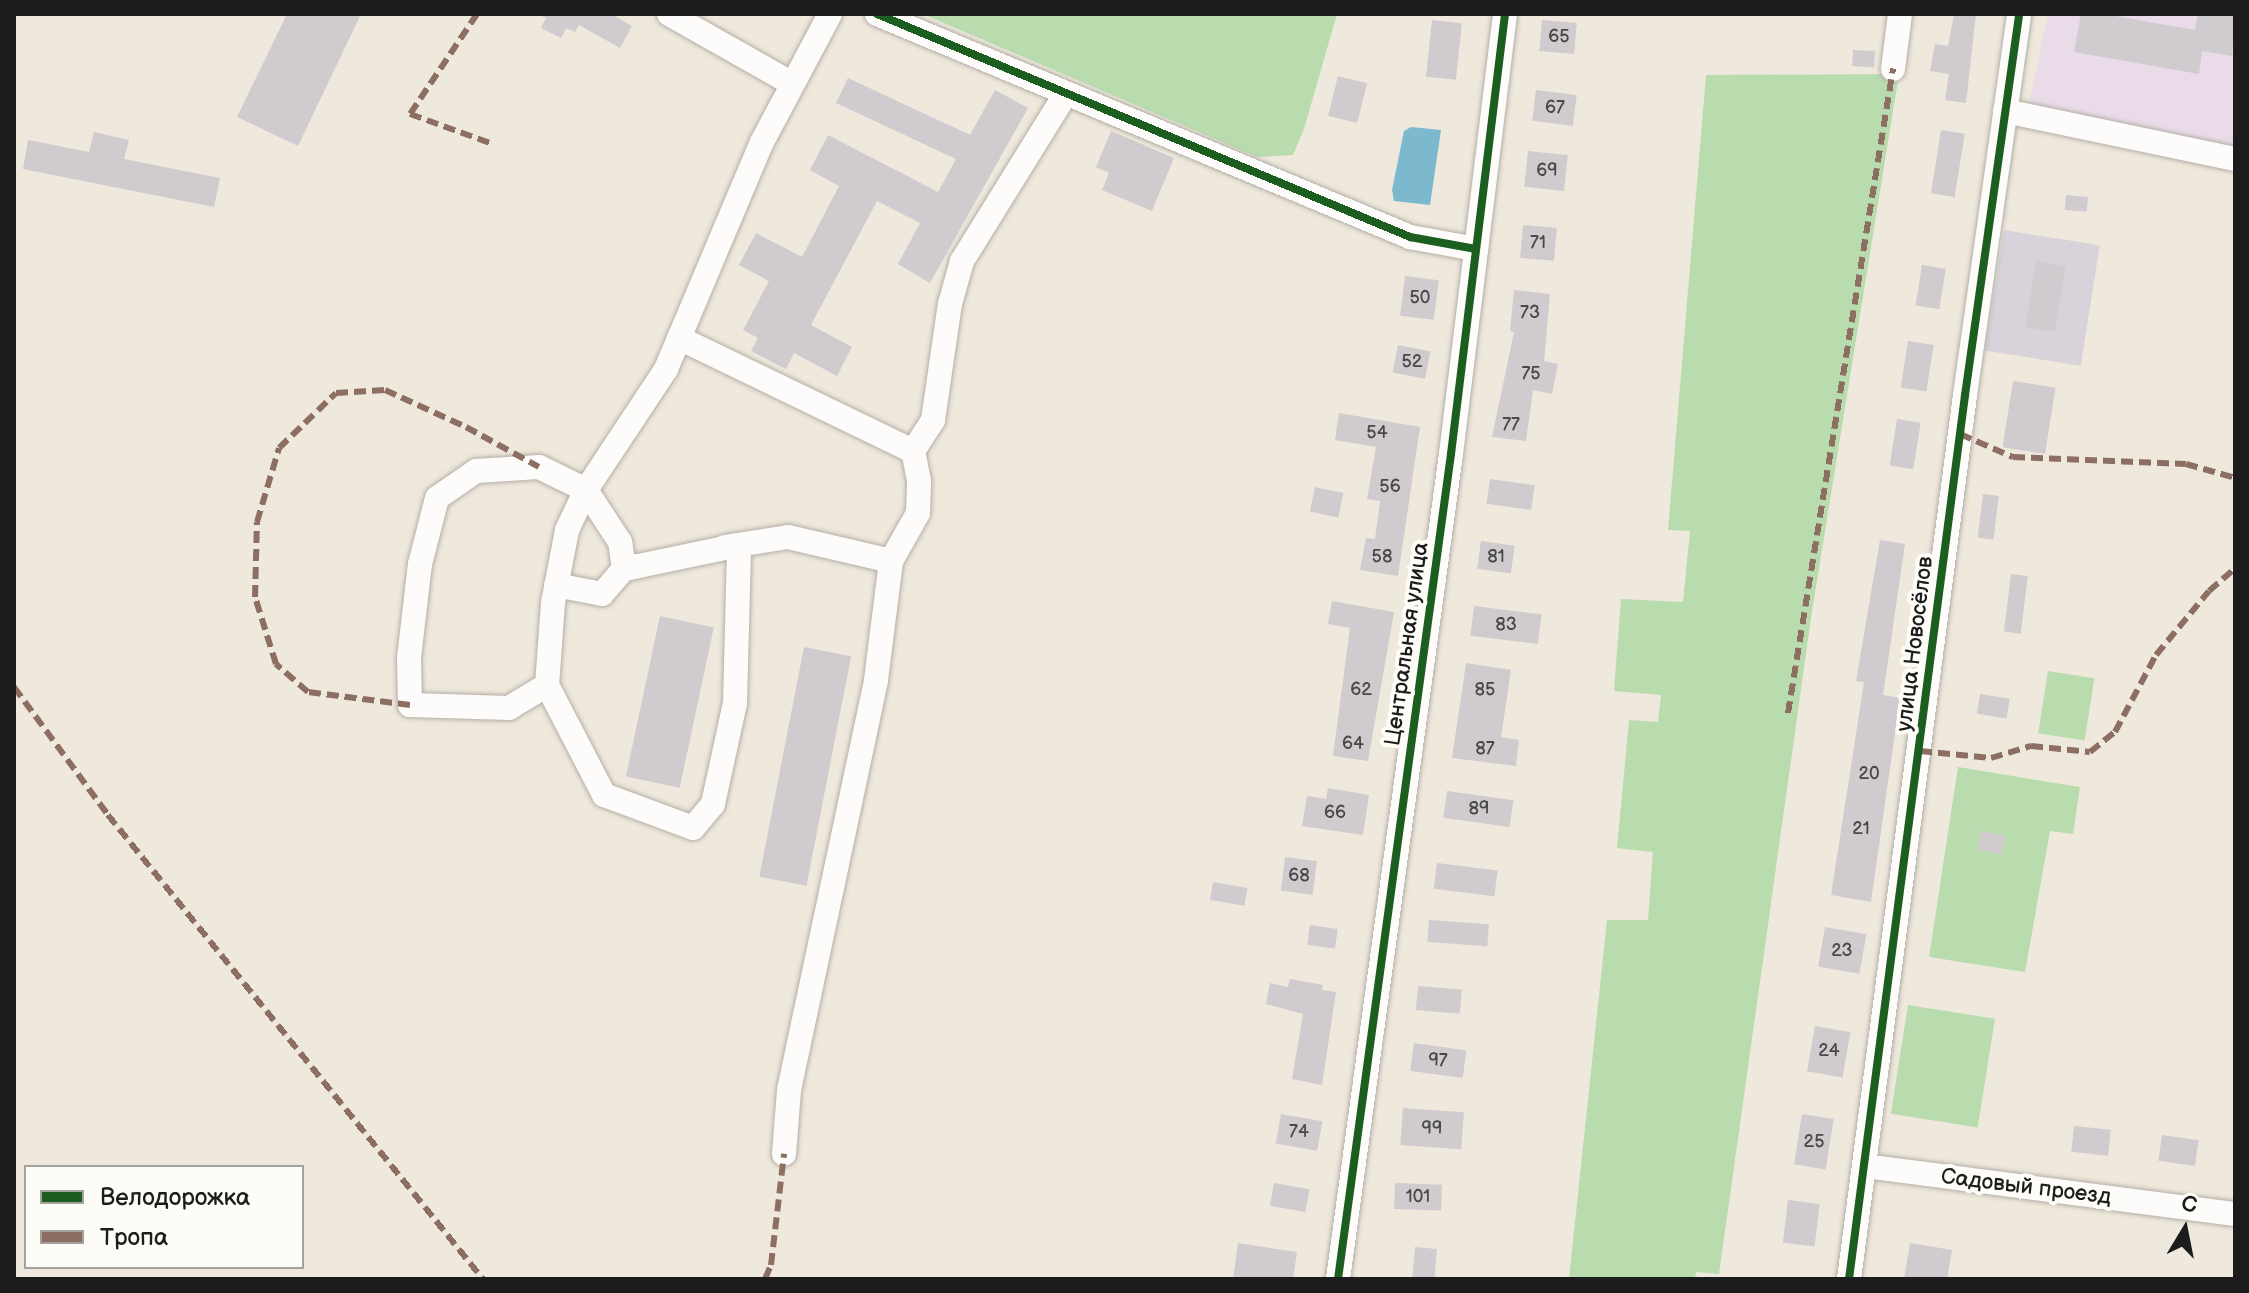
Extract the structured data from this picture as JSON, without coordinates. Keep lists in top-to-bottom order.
{
  "streets": {
    "street": ["Центральная улица", "улица Новосёлов", "Садовый проезд"]
  },
  "crossings": [
    ["улица Новосёлов", "Садовый проезд"]
  ],
  "house_numbers": [
    "65",
    "67",
    "69",
    "71",
    "50",
    "73",
    "52",
    "75",
    "77",
    "54",
    "56",
    "58",
    "81",
    "83",
    "62",
    "85",
    "64",
    "87",
    "20",
    "89",
    "66",
    "21",
    "68",
    "23",
    "24",
    "97",
    "99",
    "74",
    "25",
    "101"
  ],
  "legend": ["Велодорожка", "Тропа"],
  "north": "top"
}
